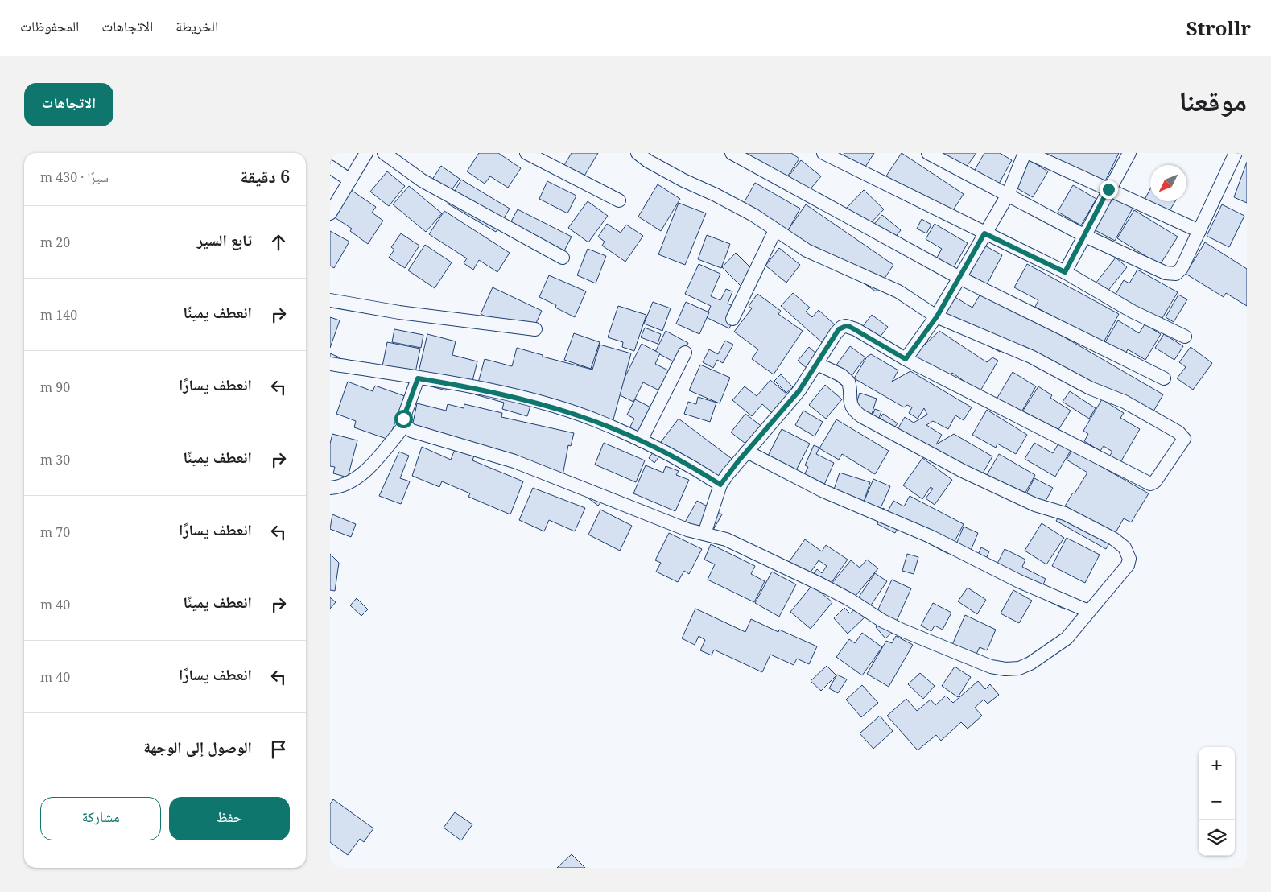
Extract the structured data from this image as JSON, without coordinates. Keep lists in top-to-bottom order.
{
  "north": "bottom left",
  "page": {
    "header": "Strollr",
    "nav": ["الخريطة", "الاتجاهات", "المحفوظات"],
    "title": "موقعنا",
    "buttons": [
      "الاتجاهات",
      ["حفظ", "مشاركة"]
    ],
    "heading": ["6 دقيقة", "سيرًا · 430 m"],
    "list": [
      ["تابع السير", "20 m"],
      ["انعطف يمينًا", "140 m"],
      ["انعطف يسارًا", "90 m"],
      ["انعطف يمينًا", "30 m"],
      ["انعطف يسارًا", "70 m"],
      ["انعطف يمينًا", "40 m"],
      ["انعطف يسارًا", "40 m"],
      "الوصول إلى الوجهة"
    ],
    "map_buttons": ["+", "−"]
  }
}
